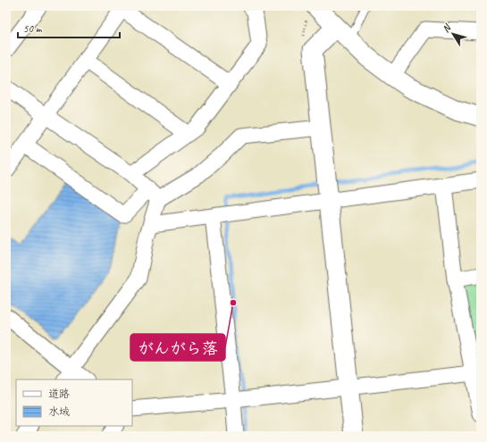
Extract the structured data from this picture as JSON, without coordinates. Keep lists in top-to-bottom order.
{
  "places": ["がんがら落"],
  "legend": ["道路", "水域"],
  "scale_bar": "50 m",
  "north": "top left"
}
